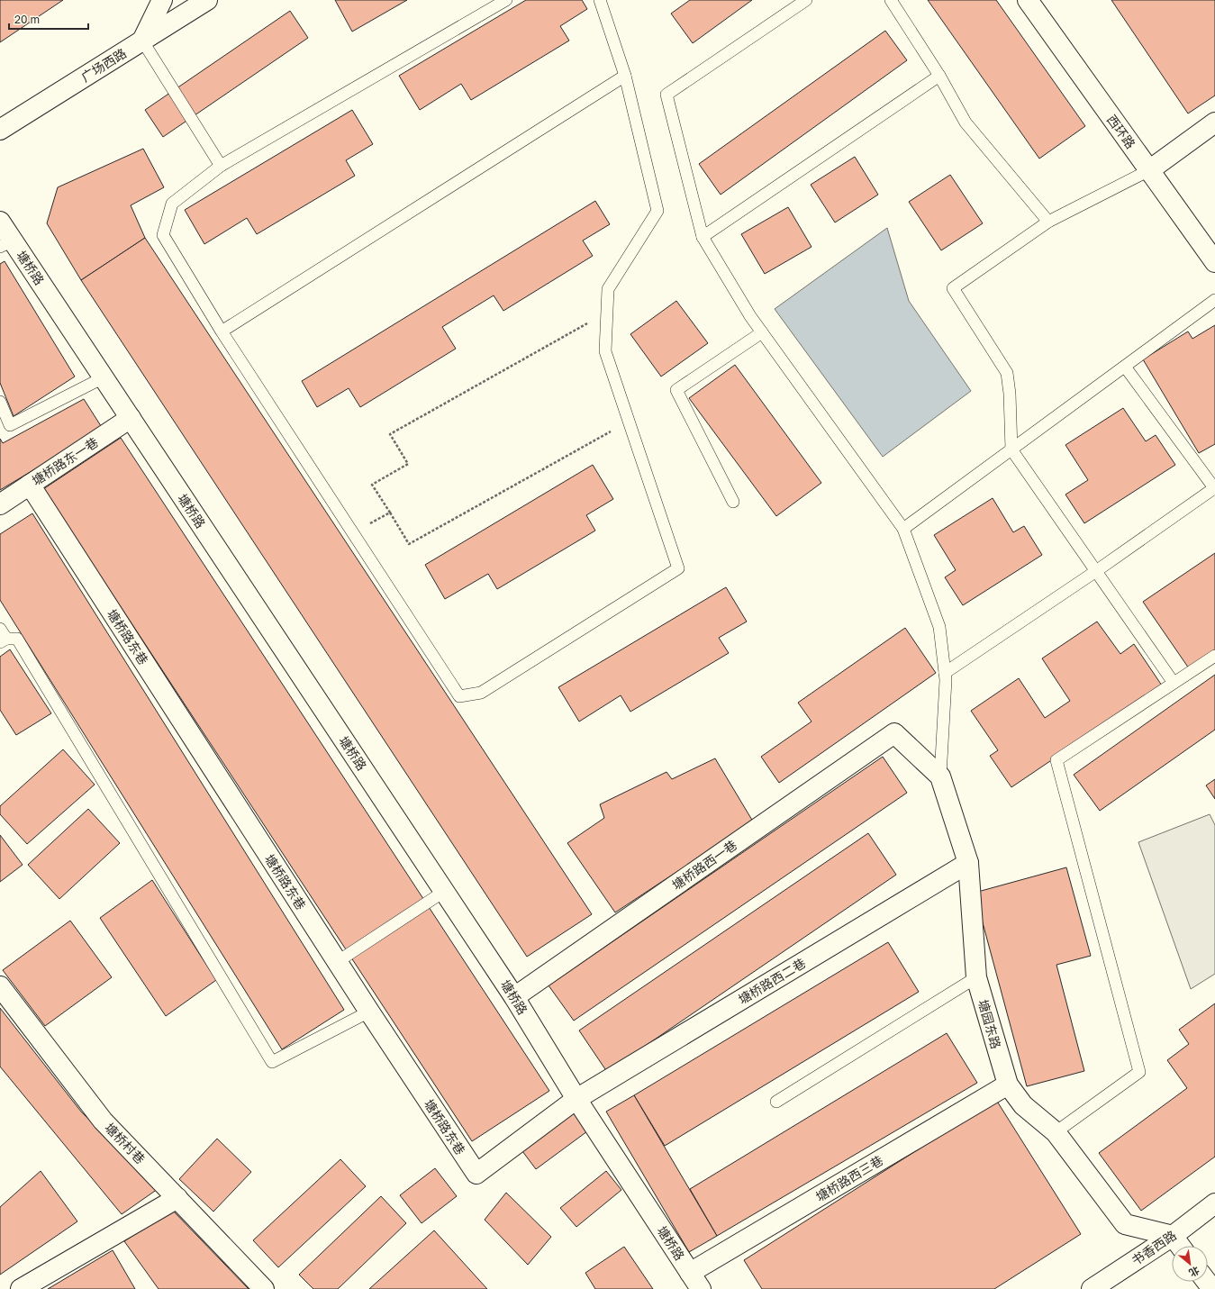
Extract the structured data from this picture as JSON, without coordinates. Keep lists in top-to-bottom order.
{
  "streets": {
    "street": [
      "广场西路",
      "西环路",
      "塘桥路",
      "塘桥路东一巷",
      "塘桥路东巷",
      "塘桥路西一巷",
      "塘桥路西二巷",
      "塘园东路",
      "塘桥村巷",
      "塘桥路西三巷",
      "书香西路"
    ]
  },
  "crossings": [
    ["塘桥路", "塘桥路东一巷"],
    ["塘桥路", "塘桥路东巷"],
    ["塘桥路", "塘桥路西一巷"],
    ["塘桥路", "塘桥路西二巷"],
    ["塘桥路", "塘桥路西三巷"],
    ["塘桥路东一巷", "塘桥路东巷"],
    ["塘桥路东巷", "塘桥路西二巷"],
    ["塘桥路西一巷", "塘园东路"],
    ["塘桥路西二巷", "塘园东路"],
    ["塘园东路", "塘桥路西三巷"],
    ["塘园东路", "书香西路"]
  ],
  "scale_bar": "20 m",
  "north": "bottom right"
}
